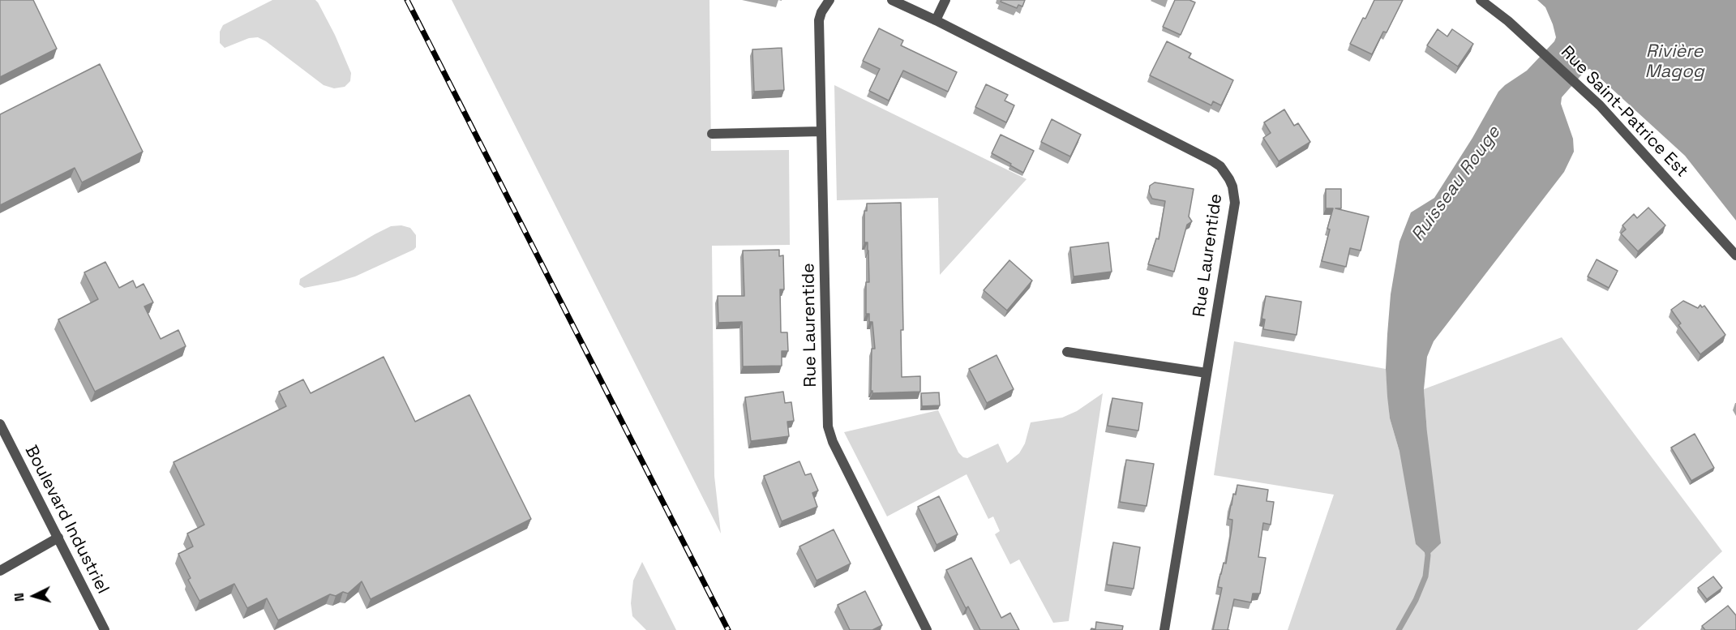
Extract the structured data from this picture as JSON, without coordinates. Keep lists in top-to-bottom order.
{
  "streets": {
    "street": ["Rue Saint-Patrice Est", "Rue Laurentide", "Boulevard Industriel"]
  },
  "water": ["Rivière Magog", "Ruisseau Rouge"],
  "north": "left"
}
